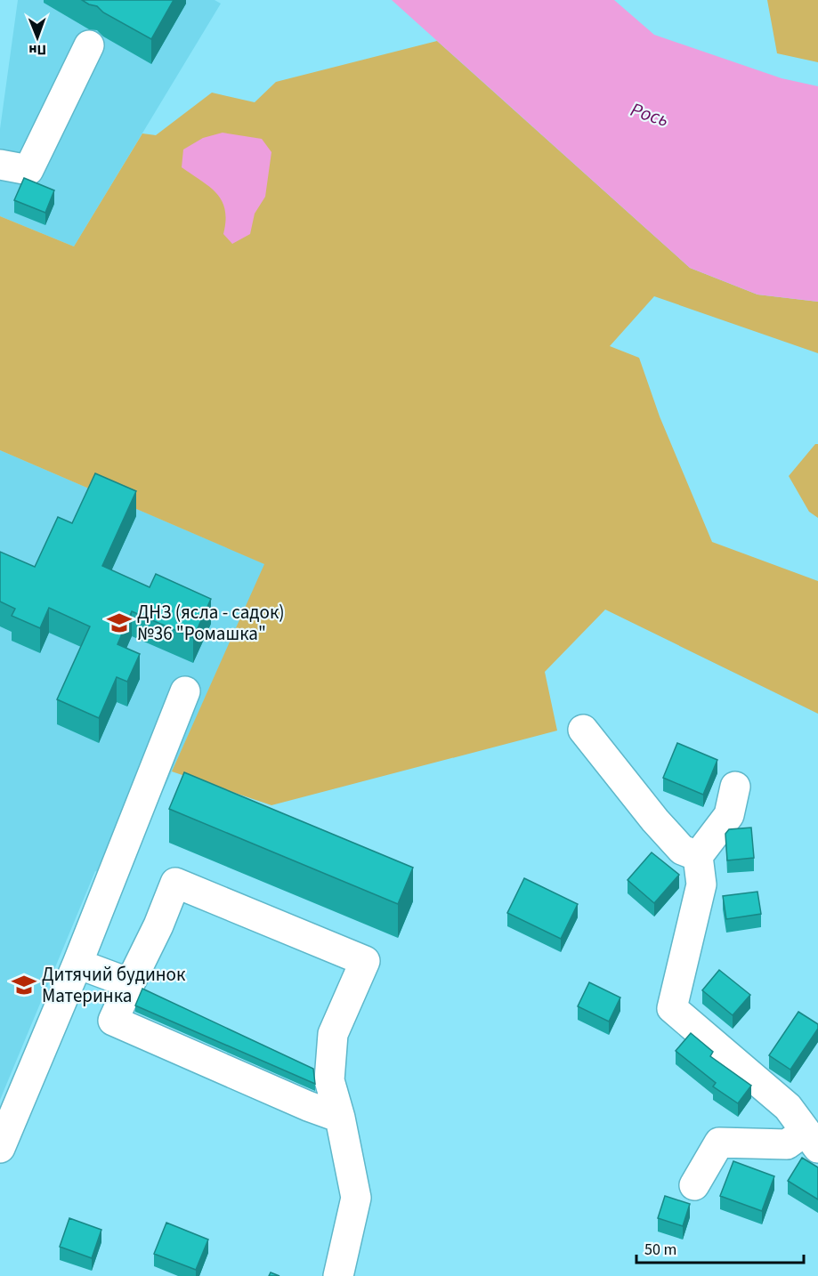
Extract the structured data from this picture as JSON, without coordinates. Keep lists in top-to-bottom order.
{
  "water": ["Рось"],
  "places": {
    "school or university": ["ДНЗ (ясла - садок) №36 \"Ромашка\"", "Дитячий будинок Материнка"]
  },
  "scale_bar": "50 m",
  "north": "bottom"
}
